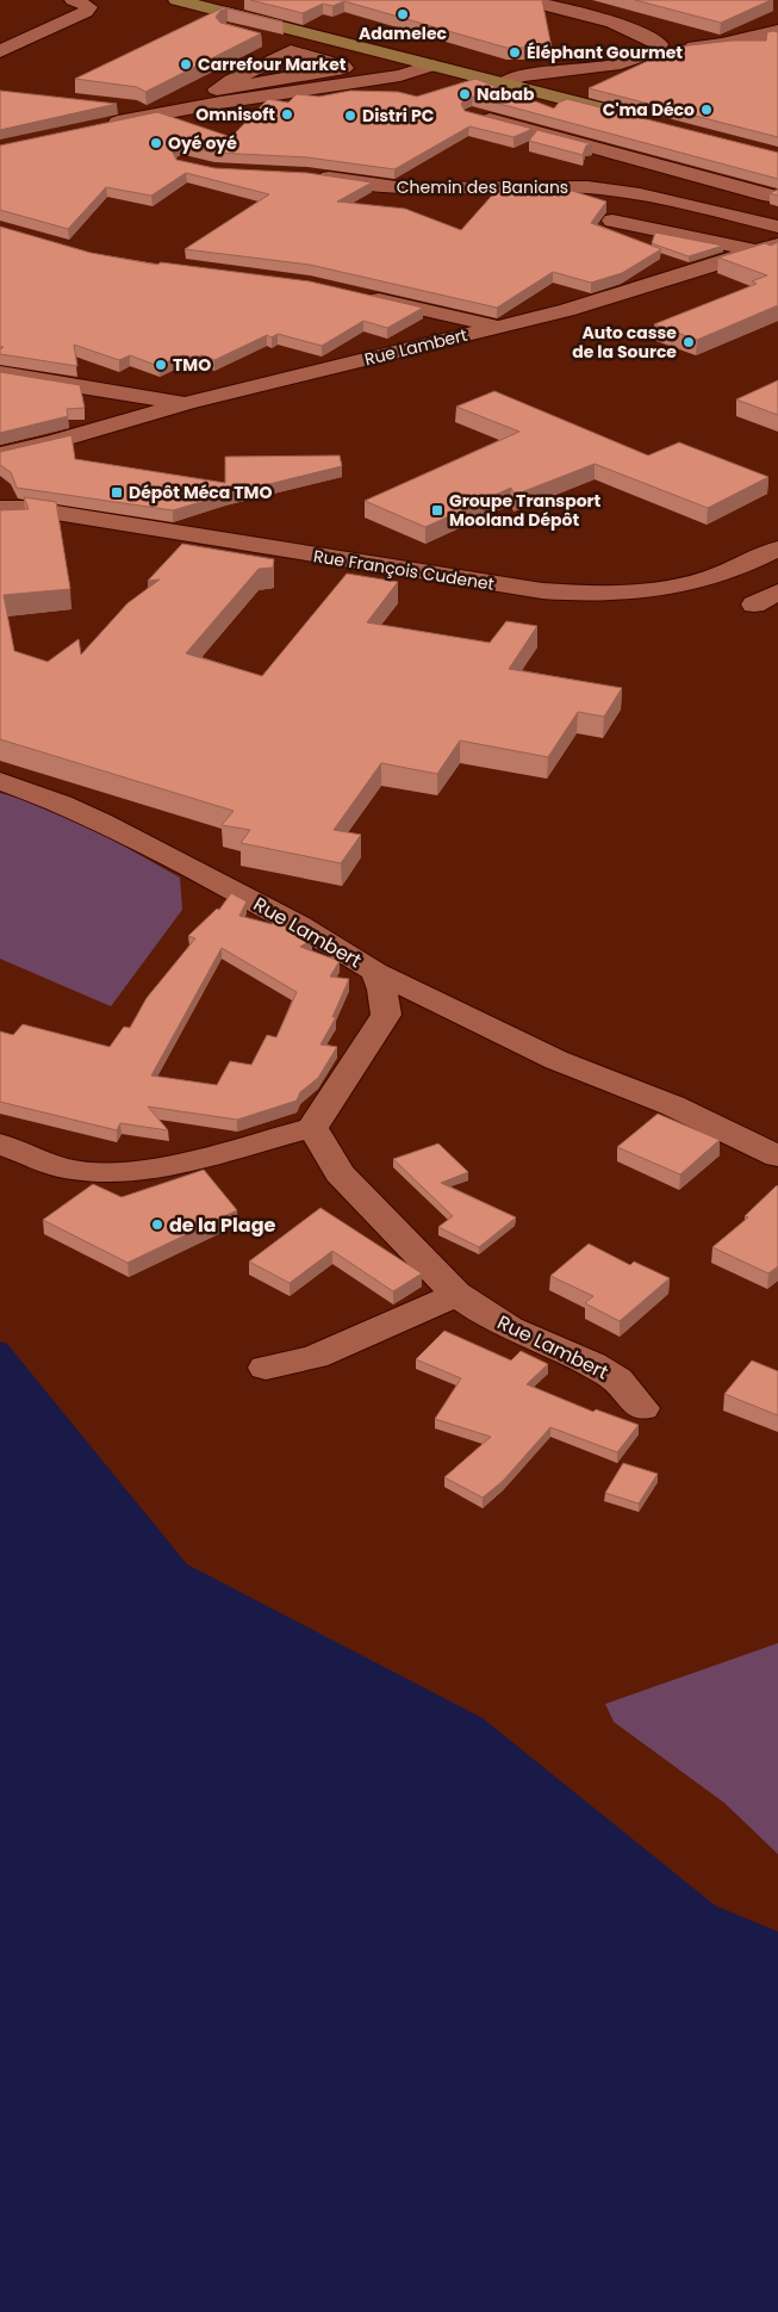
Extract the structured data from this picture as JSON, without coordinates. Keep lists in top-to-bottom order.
{
  "streets": {
    "street": ["Chemin des Banians", "Rue Lambert", "Rue François Cudenet"]
  },
  "crossings": [
    ["Rue Lambert", "Rue François Cudenet"]
  ],
  "places": {
    "other": [
      "Adamelec",
      "Éléphant Gourmet",
      "Carrefour Market",
      "Nabab",
      "C'ma Déco",
      "Omnisoft",
      "Distri PC",
      "Oyé oyé",
      "Auto casse de la Source",
      "TMO",
      "de la Plage"
    ],
    "transit": ["Dépôt Méca TMO", "Groupe Transport Mooland Dépôt"]
  }
}
